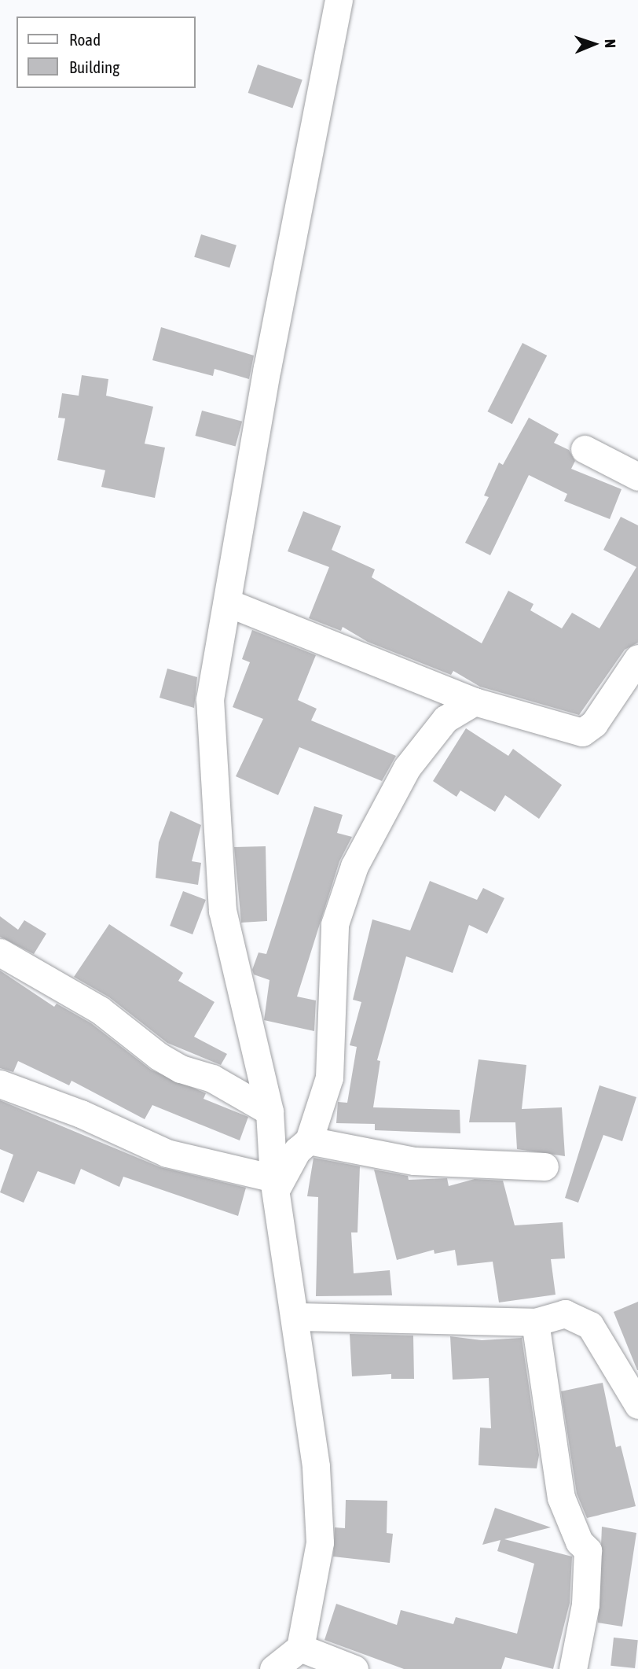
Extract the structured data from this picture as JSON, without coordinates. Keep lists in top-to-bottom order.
{
  "legend": ["Road", "Building"],
  "north": "right"
}
